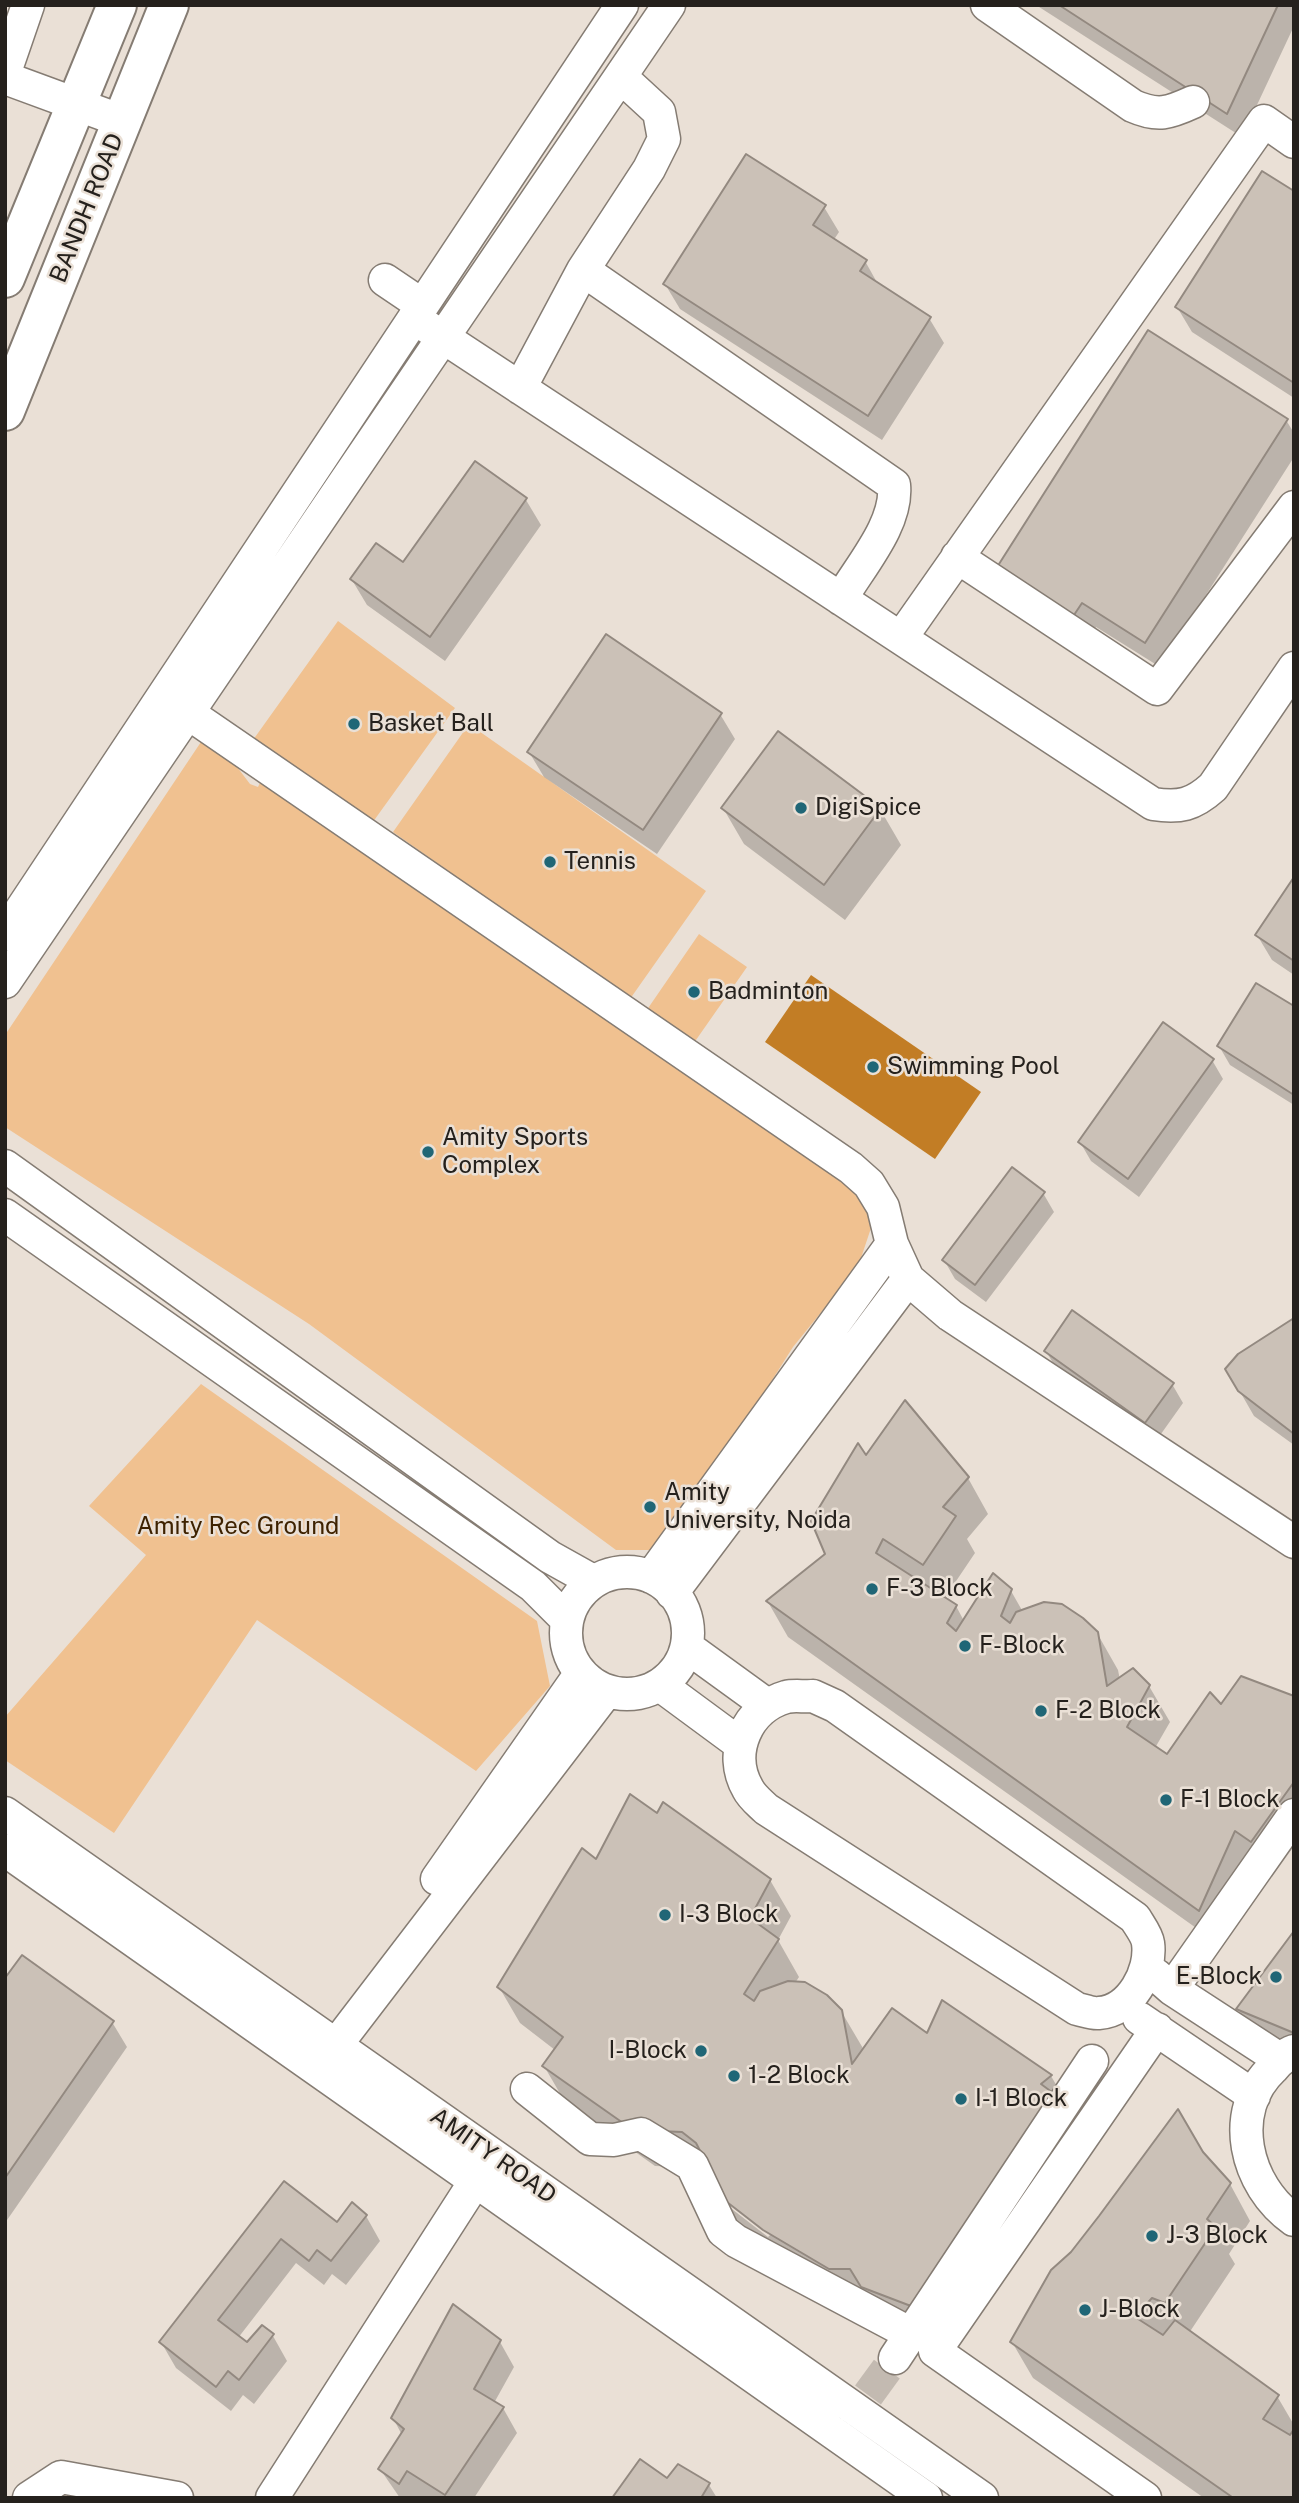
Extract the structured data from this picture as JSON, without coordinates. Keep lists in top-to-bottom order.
{
  "streets": {
    "main road": ["BANDH ROAD"],
    "street": ["AMITY ROAD"]
  },
  "parks": ["Amity Rec Ground"],
  "places": [
    "Basket Ball",
    "DigiSpice",
    "Tennis",
    "Badminton",
    "Swimming Pool",
    "Amity Sports Complex",
    "Amity University, Noida",
    "F-3 Block",
    "F-Block",
    "F-2 Block",
    "F-1 Block",
    "I-3 Block",
    "E-Block",
    "I-Block",
    "1-2 Block",
    "I-1 Block",
    "J-3 Block",
    "J-Block"
  ]
}
